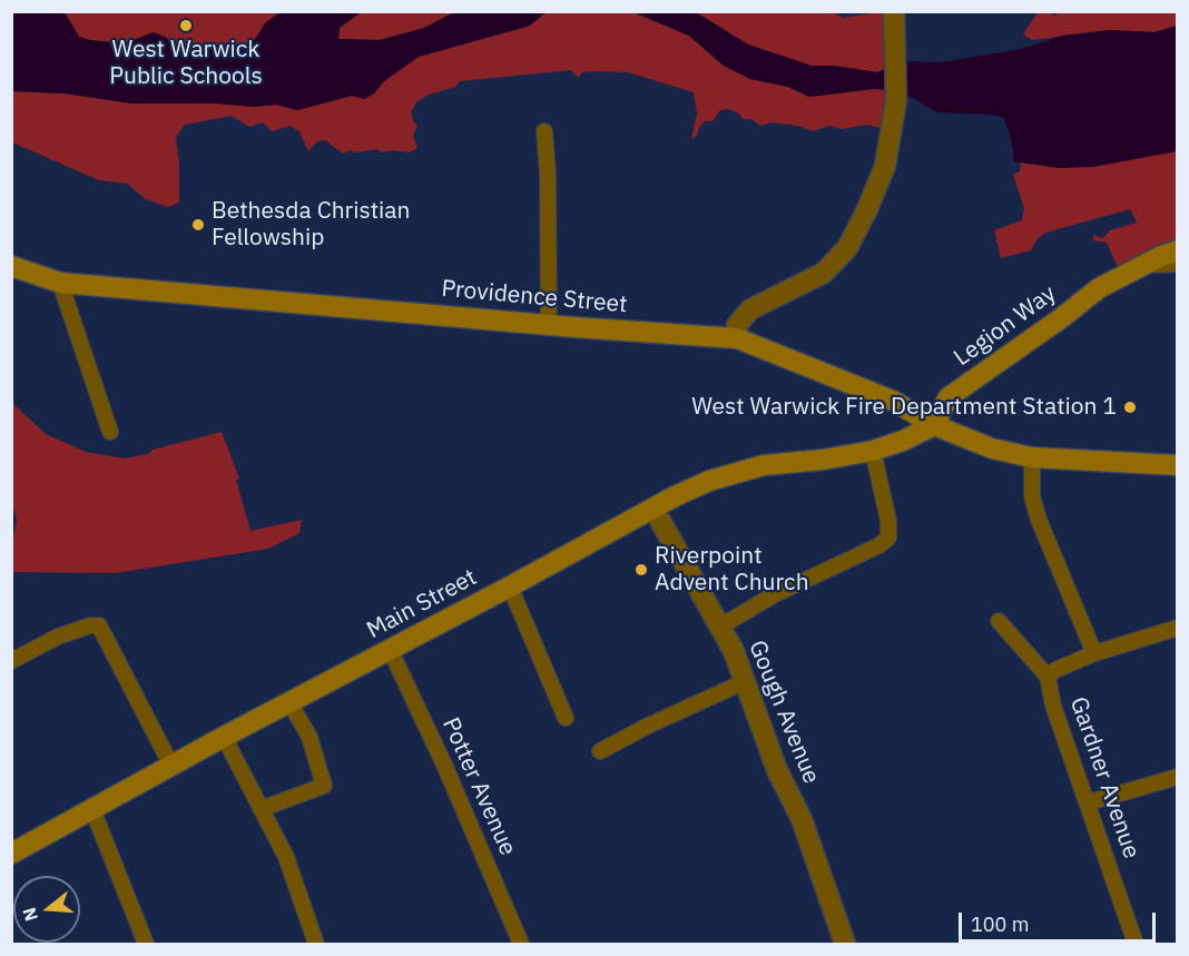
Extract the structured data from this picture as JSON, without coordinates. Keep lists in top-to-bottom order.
{
  "streets": {
    "main road": ["Providence Street", "Legion Way", "Main Street"],
    "street": ["Gough Avenue", "Gardner Avenue", "Potter Avenue"]
  },
  "crossings": [
    ["Providence Street", "Legion Way"],
    ["Main Street", "Gough Avenue"],
    ["Main Street", "Potter Avenue"]
  ],
  "places": [
    "West Warwick Public Schools",
    "Bethesda Christian Fellowship",
    "West Warwick Fire Department Station 1",
    "Riverpoint Advent Church"
  ],
  "scale_bar": "100 m",
  "north": "left"
}
